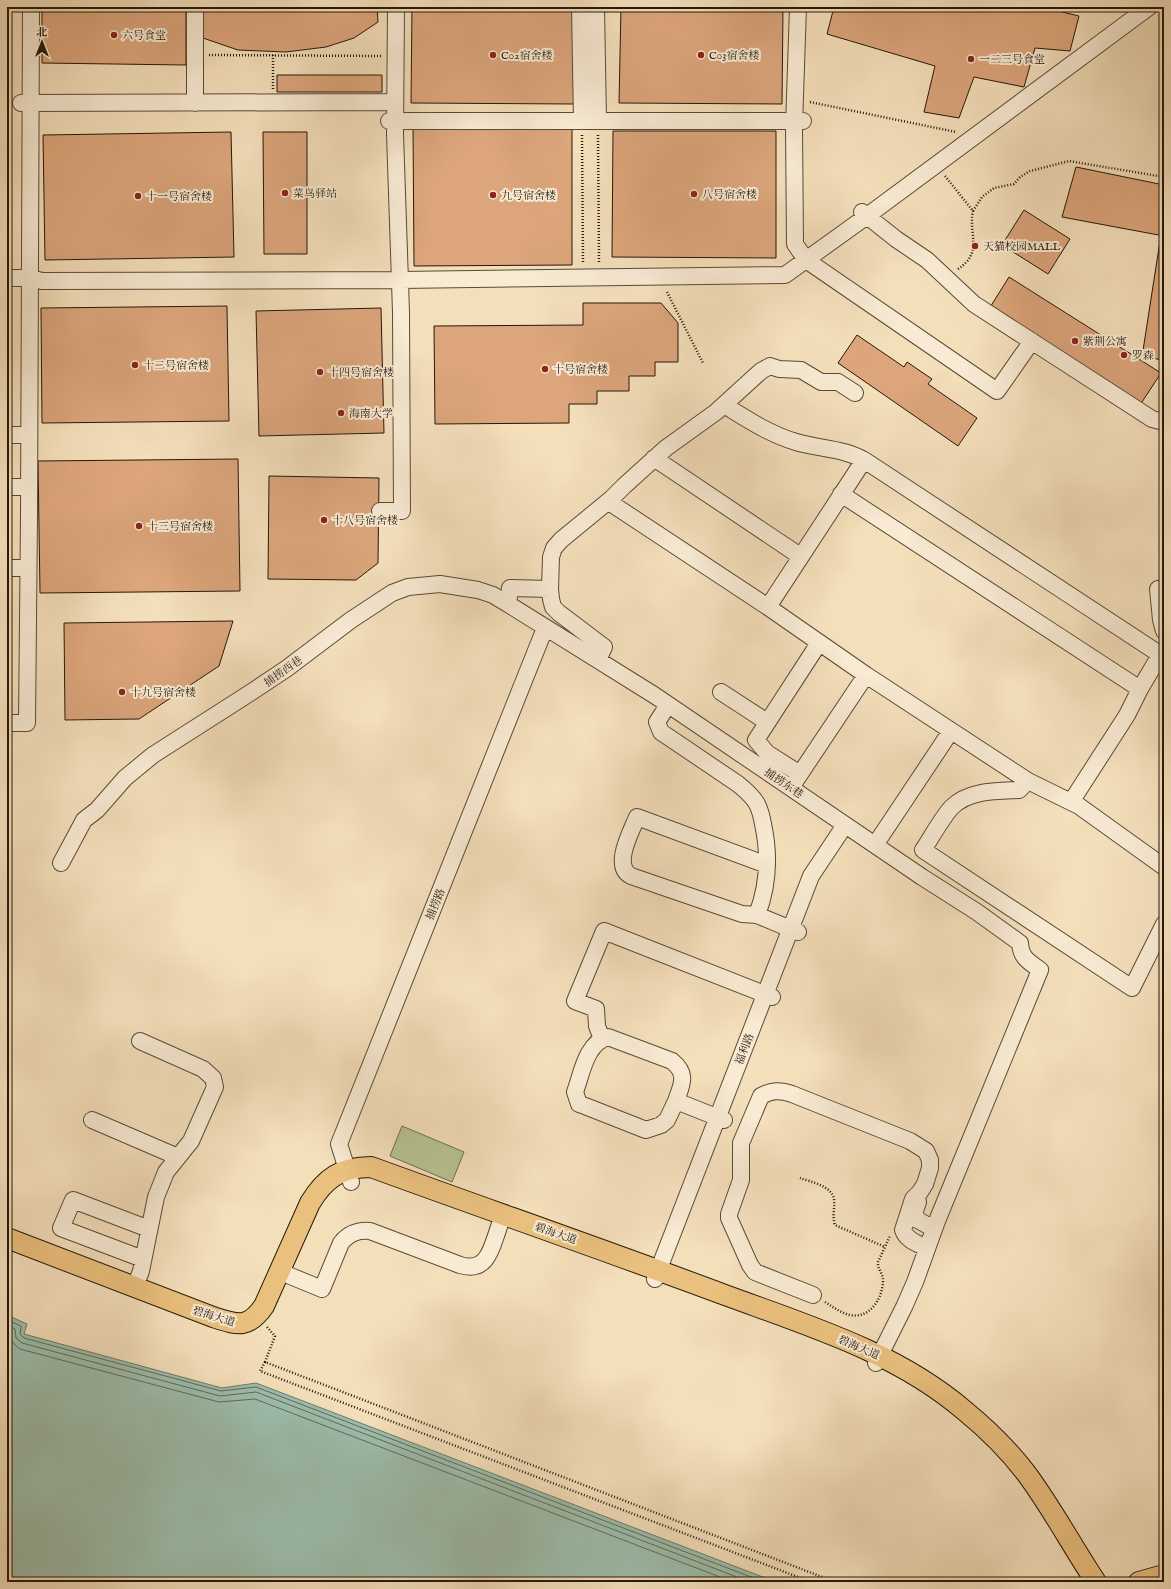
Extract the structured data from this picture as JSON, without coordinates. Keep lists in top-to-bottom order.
{
  "streets": {
    "main road": ["碧海大道"],
    "street": [
      "捕捞西巷",
      "捕捞东巷",
      "捕捞路",
      "福利路"
    ]
  },
  "crossings": [
    ["捕捞西巷", "捕捞东巷"],
    ["捕捞西巷", "捕捞路"],
    ["捕捞东巷", "捕捞路"],
    ["捕捞东巷", "福利路"],
    ["捕捞路", "碧海大道"],
    ["福利路", "碧海大道"]
  ],
  "places": [
    "六号食堂",
    "C02宿舍楼",
    "C03宿舍楼",
    "一二三号食堂",
    "菜鸟驿站",
    "八号宿舍楼",
    "九号宿舍楼",
    "十一号宿舍楼",
    "天猫校园MALL",
    "紫荆公寓",
    "罗森",
    "十二号宿舍楼",
    "十号宿舍楼",
    "十四号宿舍楼",
    "海南大学",
    "十八号宿舍楼",
    "十三号宿舍楼",
    "十九号宿舍楼"
  ],
  "north": "top"
}
